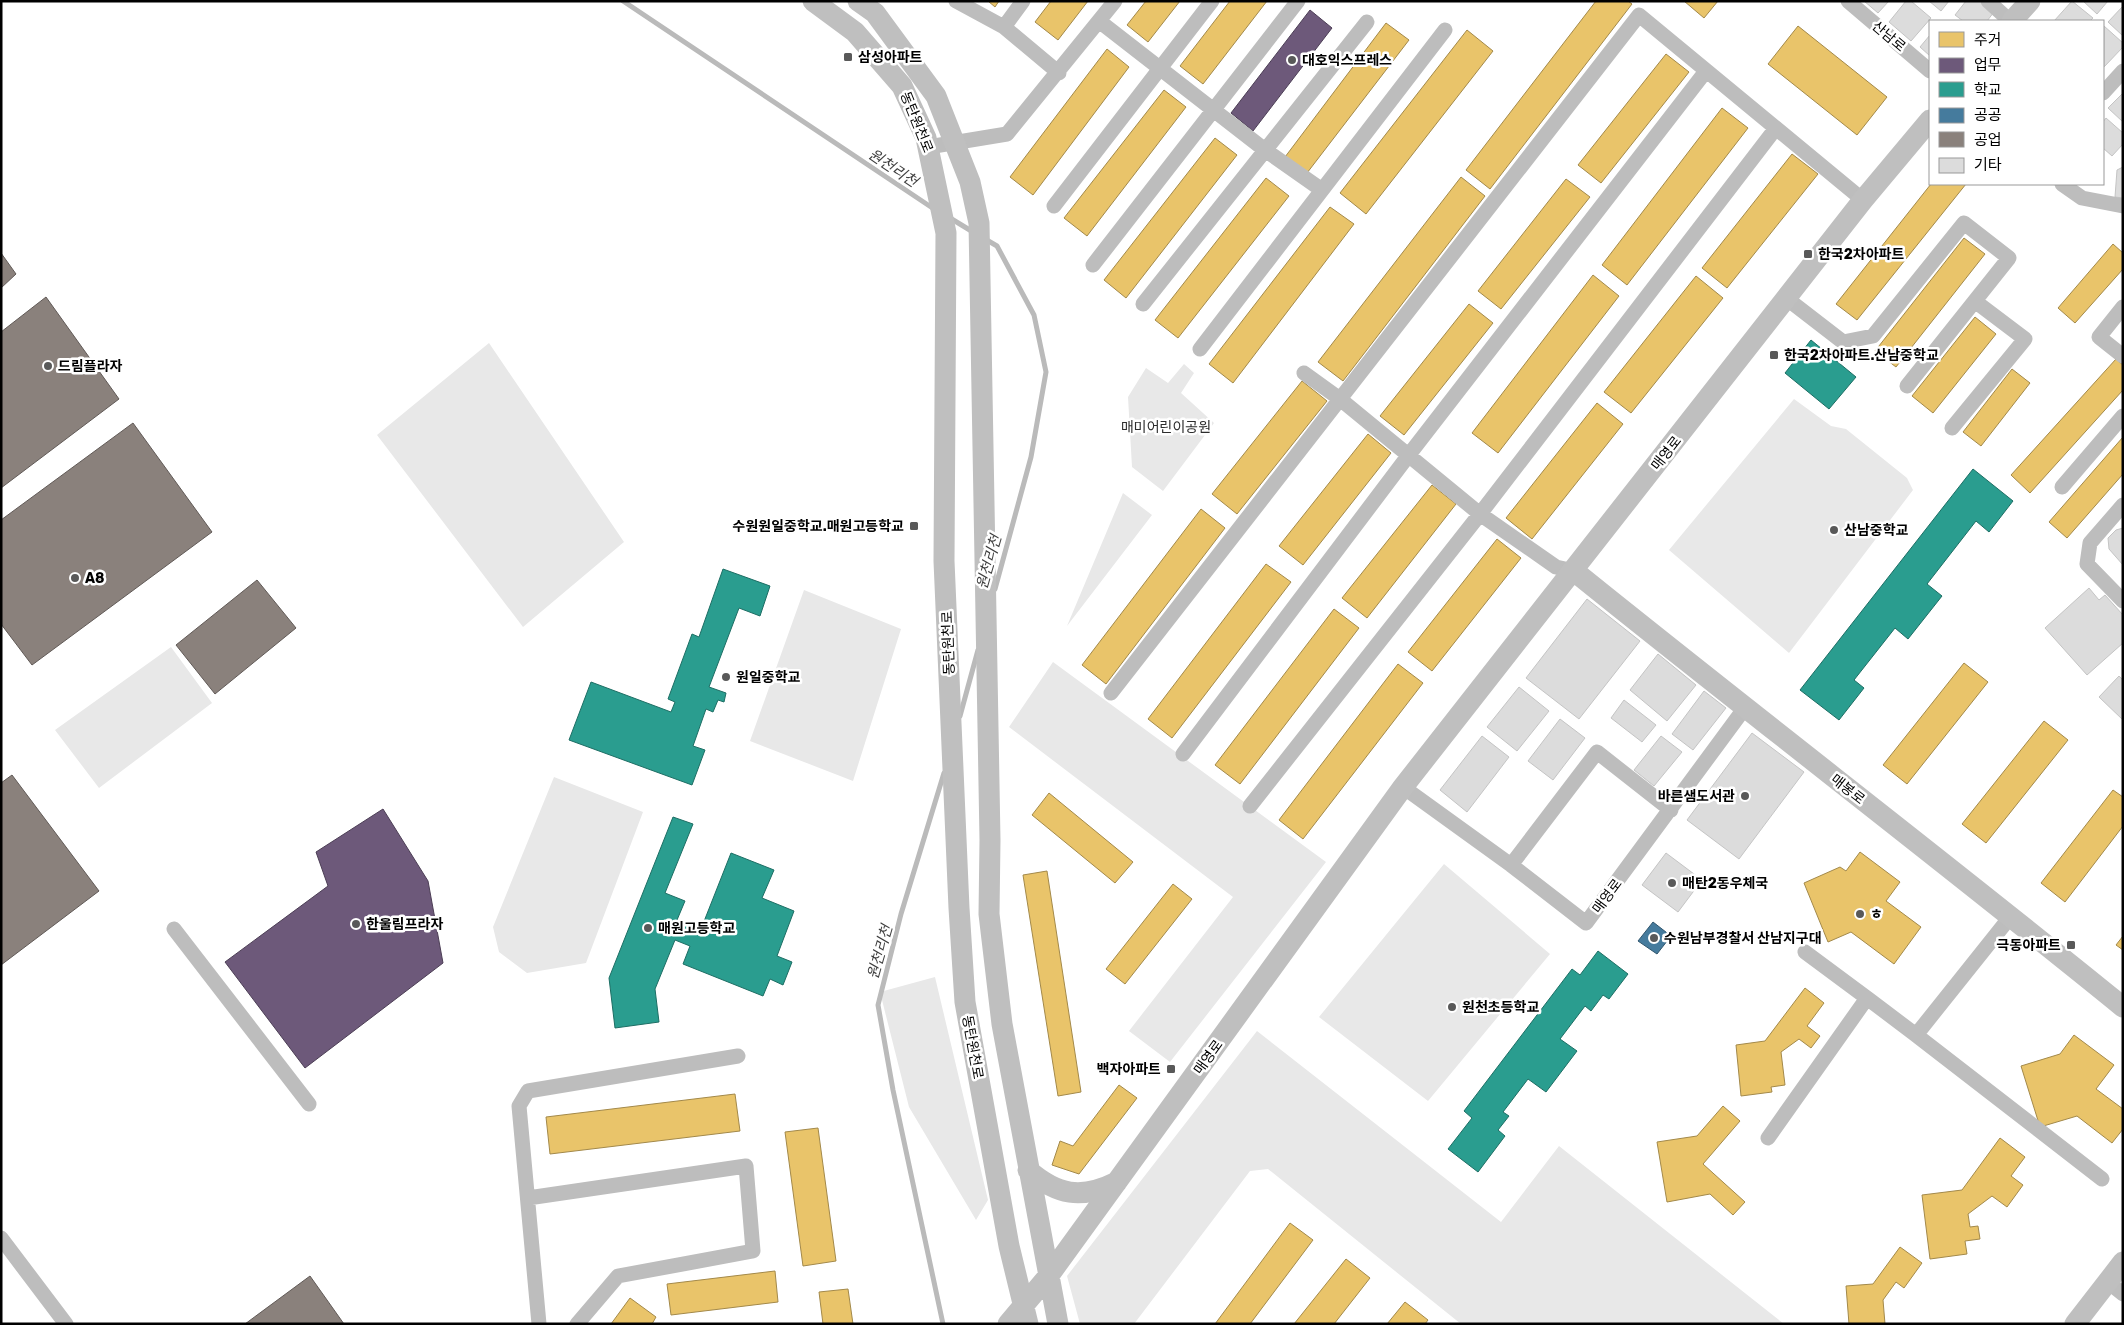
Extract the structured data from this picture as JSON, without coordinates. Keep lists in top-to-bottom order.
{
  "streets": {
    "main road": ["동탄원천로", "매영로", "매봉로"],
    "street": ["산남로"]
  },
  "crossings": [
    ["동탄원천로", "매영로"],
    ["매영로", "매봉로"]
  ],
  "water": ["원천리천"],
  "parks": ["매미어린이공원"],
  "places": {
    "transit": [
      "삼성아파트",
      "한국2차아파트",
      "한국2차아파트.산남중학교",
      "수원원일중학교.매원고등학교",
      "극동아파트",
      "백자아파트"
    ],
    "other": [
      "대호익스프레스",
      "드림플라자",
      "산남중학교",
      "A8",
      "원일중학교",
      "바른샘도서관",
      "매탄2동우체국",
      "ㅎ",
      "한울림프라자",
      "매원고등학교",
      "수원남부경찰서 산남지구대",
      "원천초등학교"
    ]
  },
  "legend": [
    "주거",
    "업무",
    "학교",
    "공공",
    "공업",
    "기타"
  ]
}
